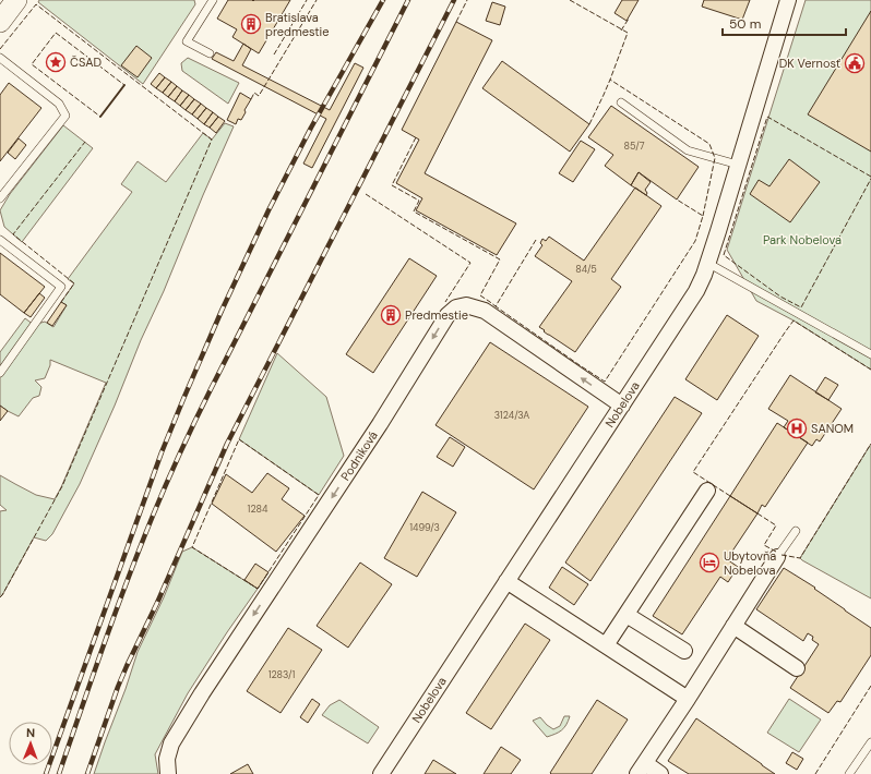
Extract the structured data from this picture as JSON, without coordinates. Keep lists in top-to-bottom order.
{
  "streets": {
    "street": ["Nobelova", "Podniková"]
  },
  "crossings": [
    ["Nobelova", "Podniková"]
  ],
  "parks": ["Park Nobelova"],
  "places": {
    "building": ["Bratislava predmestie", "Predmestie"],
    "place": ["ČSAD"],
    "public building": ["DK Vernosť"],
    "hospital": ["SANOM"],
    "hotel": ["Ubytovňa Nobelova"]
  },
  "house_numbers": [
    "85/7",
    "84/5",
    "3124/3A",
    "1284",
    "1499/3",
    "1283/1"
  ],
  "scale_bar": "50 m",
  "north": "top"
}
